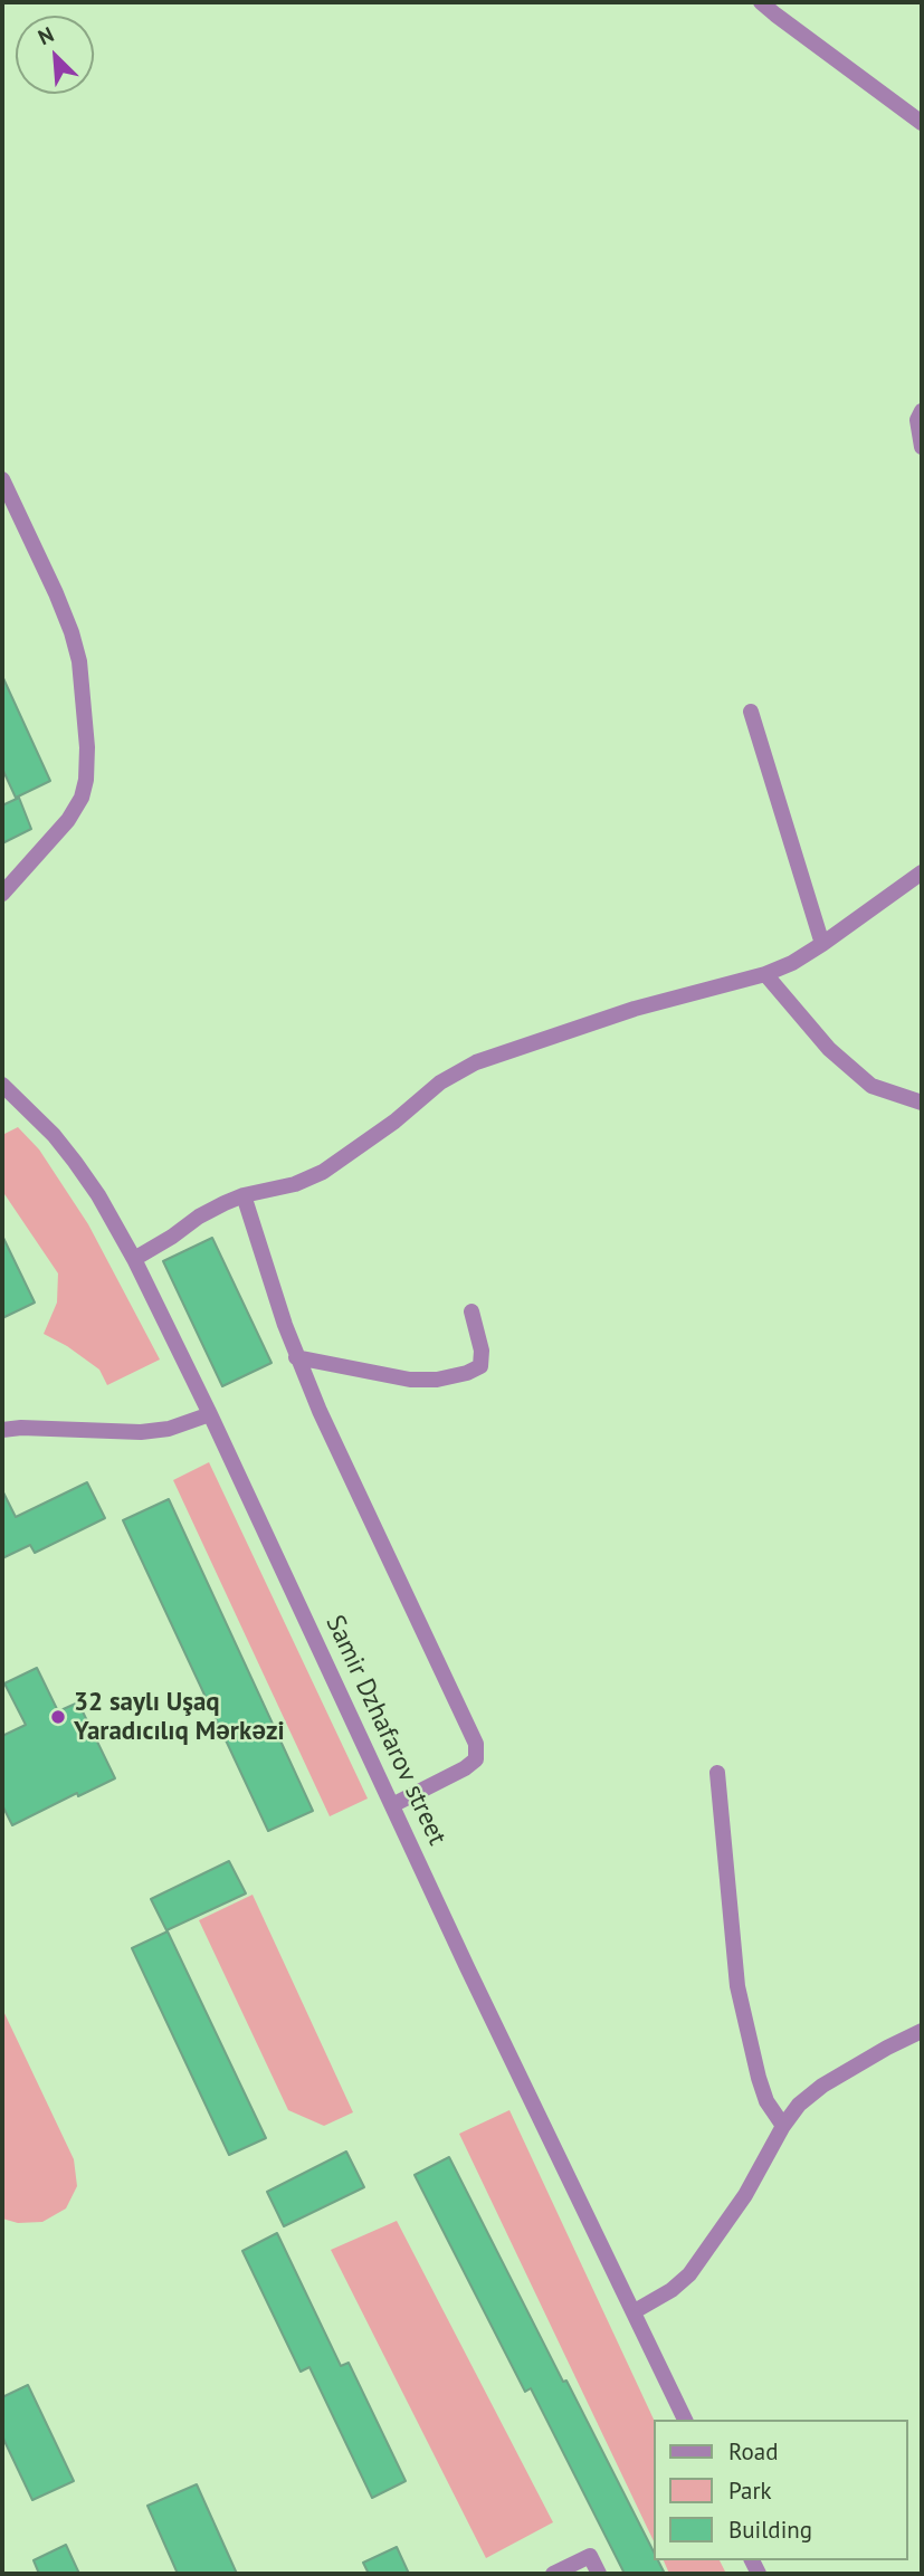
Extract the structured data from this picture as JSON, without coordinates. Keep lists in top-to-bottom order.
{
  "streets": {
    "street": ["Samir Dzhafarov street"]
  },
  "places": ["32 saylı Uşaq Yaradıcılıq Mərkəzi"],
  "legend": ["Road", "Park", "Building"],
  "north": "top left"
}
